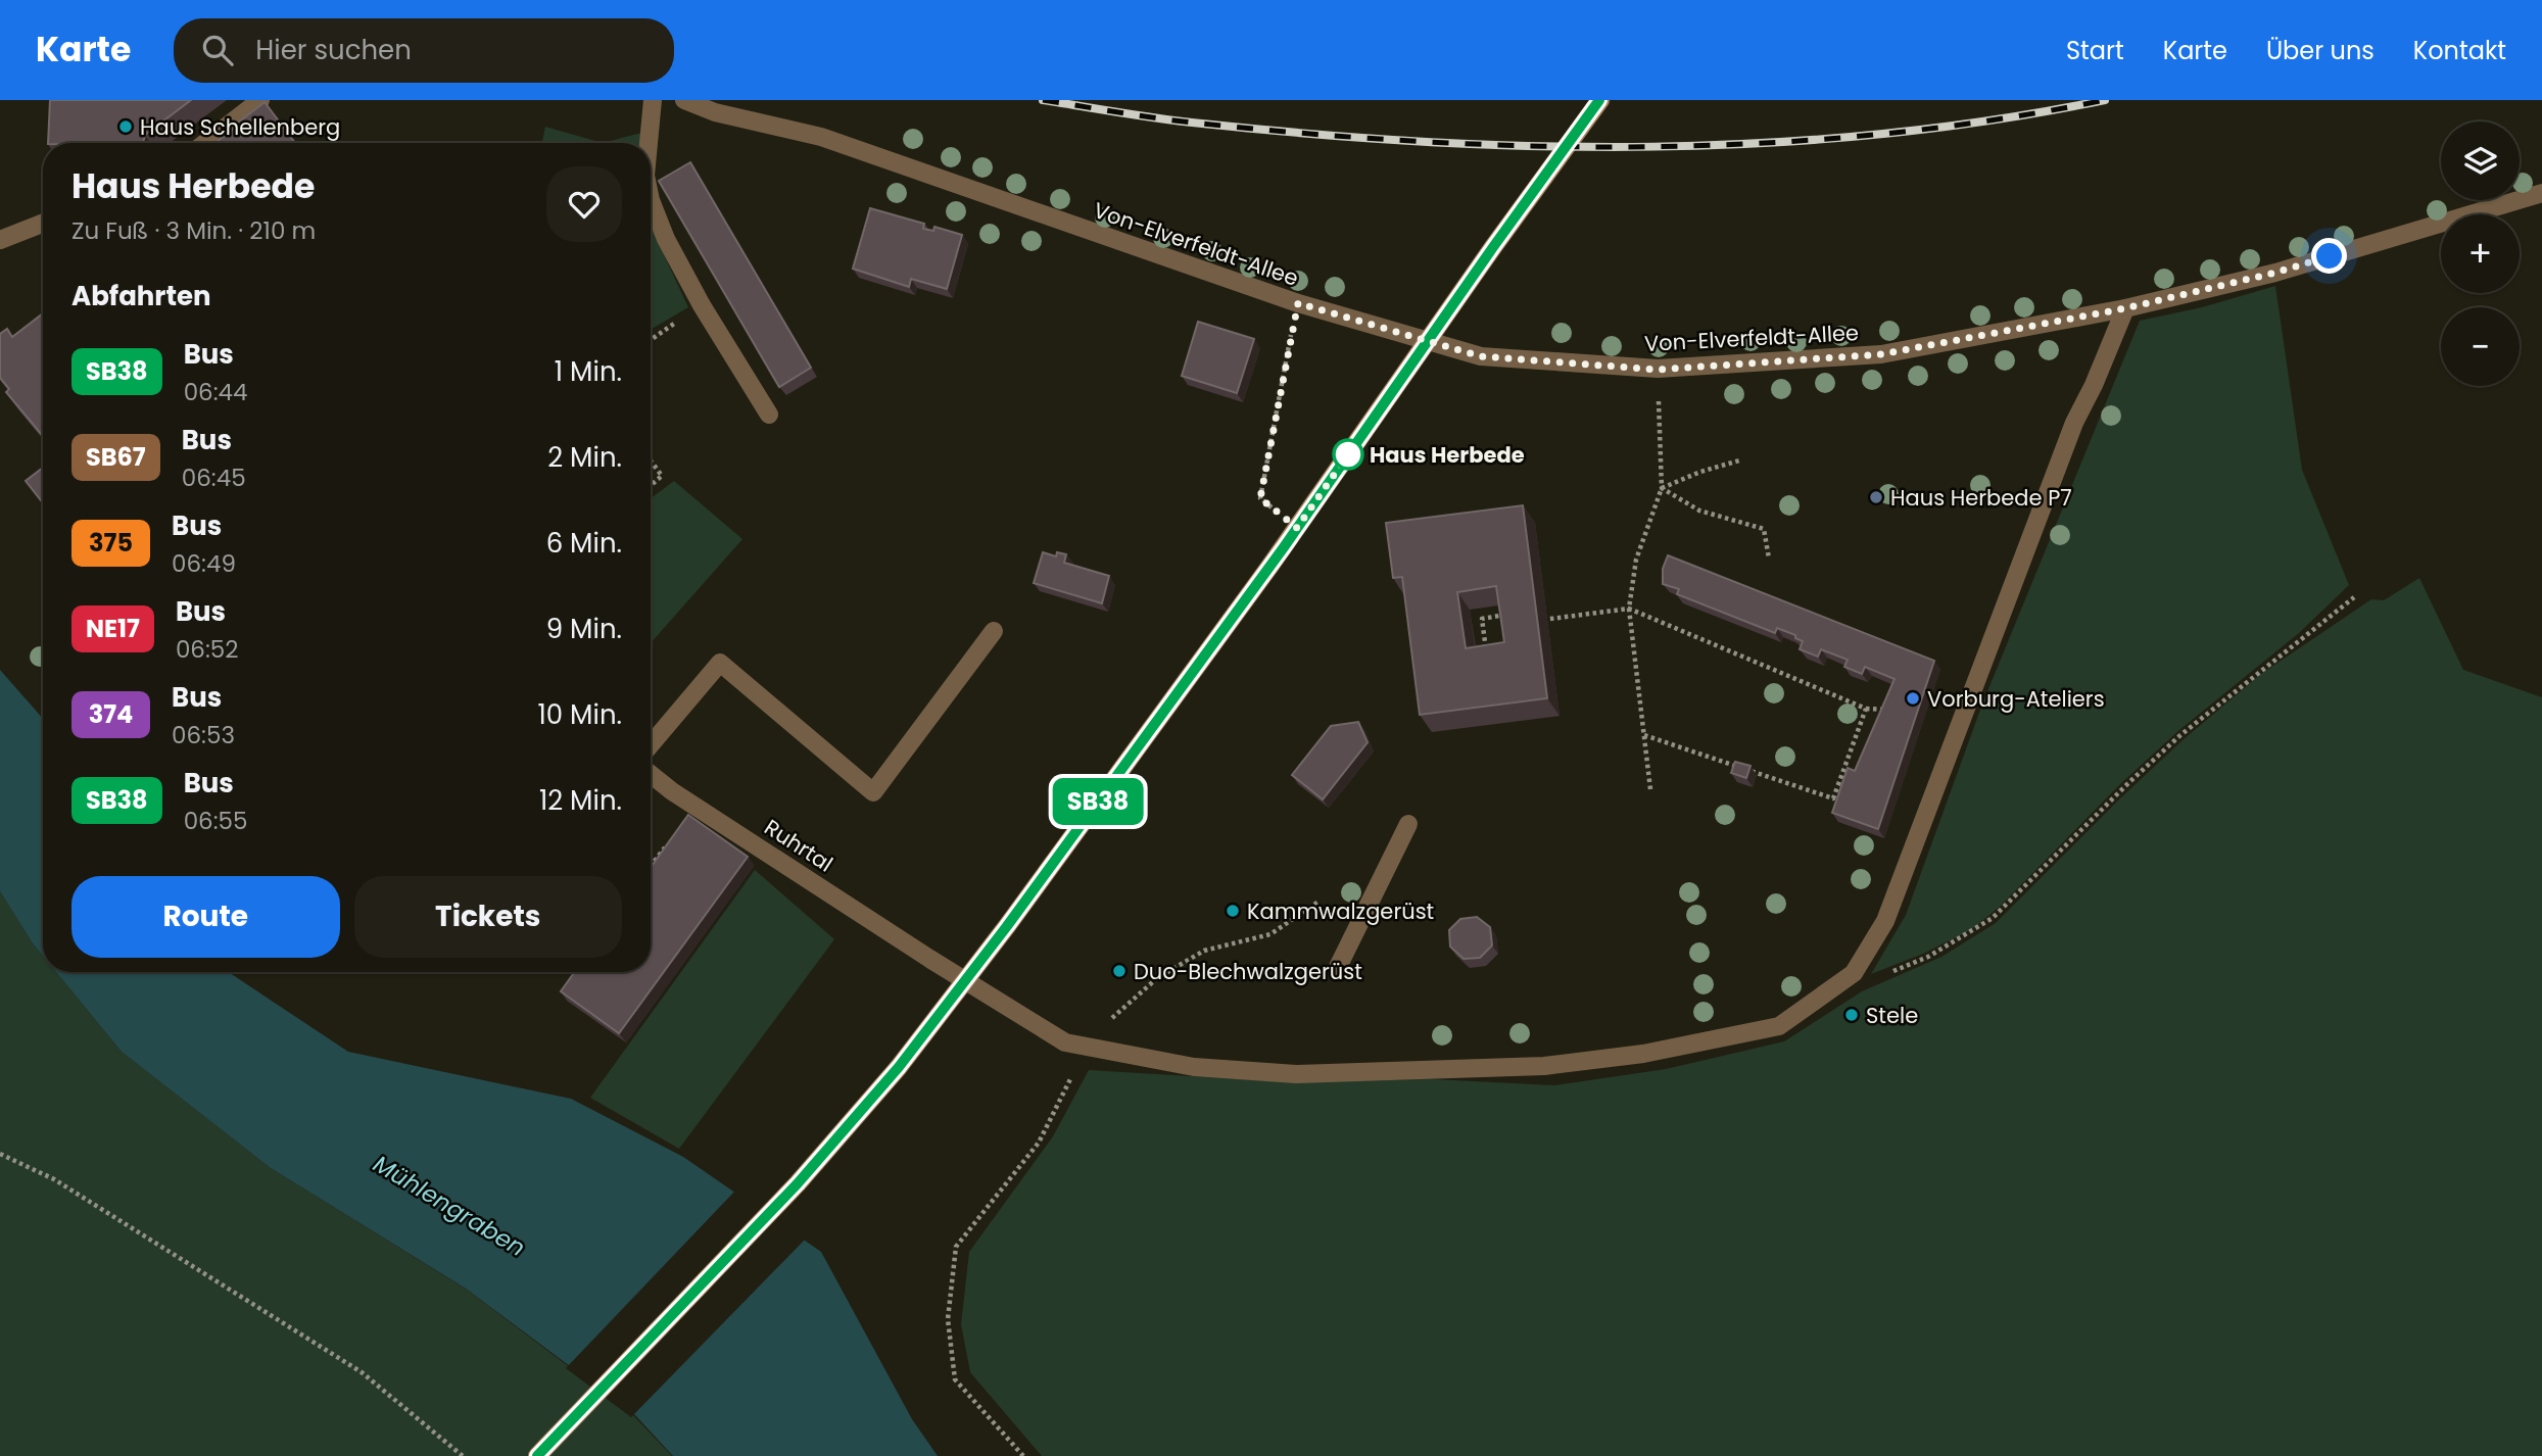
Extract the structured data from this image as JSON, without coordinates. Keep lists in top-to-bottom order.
{
  "streets": {
    "street": ["Von-Elverfeldt-Allee", "Ruhrtal"]
  },
  "water": ["Mühlengraben"],
  "places": [
    "Haus Schellenberg",
    "Haus Herbede",
    "Haus Herbede P7",
    "Vorburg-Ateliers",
    "Kammwalzgerüst",
    "Duo-Blechwalzgerüst",
    "Stele"
  ],
  "lines": ["bus line SB38"],
  "page": {
    "header": "Karte",
    "search": "Hier suchen",
    "nav": [
      "Start",
      "Karte",
      "Über uns",
      "Kontakt"
    ],
    "on_map": "SB38",
    "map_buttons": ["+", "−"],
    "heading": [
      ["Haus Herbede", "Zu Fuß · 3 Min. · 210 m"],
      "Abfahrten"
    ],
    "list": [
      {
        "mark": "SB38",
        "name": "Bus",
        "note": "06:44",
        "value": "1 Min."
      },
      {
        "mark": "SB67",
        "name": "Bus",
        "note": "06:45",
        "value": "2 Min."
      },
      {
        "mark": "375",
        "name": "Bus",
        "note": "06:49",
        "value": "6 Min."
      },
      {
        "mark": "NE17",
        "name": "Bus",
        "note": "06:52",
        "value": "9 Min."
      },
      {
        "mark": "374",
        "name": "Bus",
        "note": "06:53",
        "value": "10 Min."
      },
      {
        "mark": "SB38",
        "name": "Bus",
        "note": "06:55",
        "value": "12 Min."
      }
    ],
    "buttons": ["Route", "Tickets"]
  }
}
